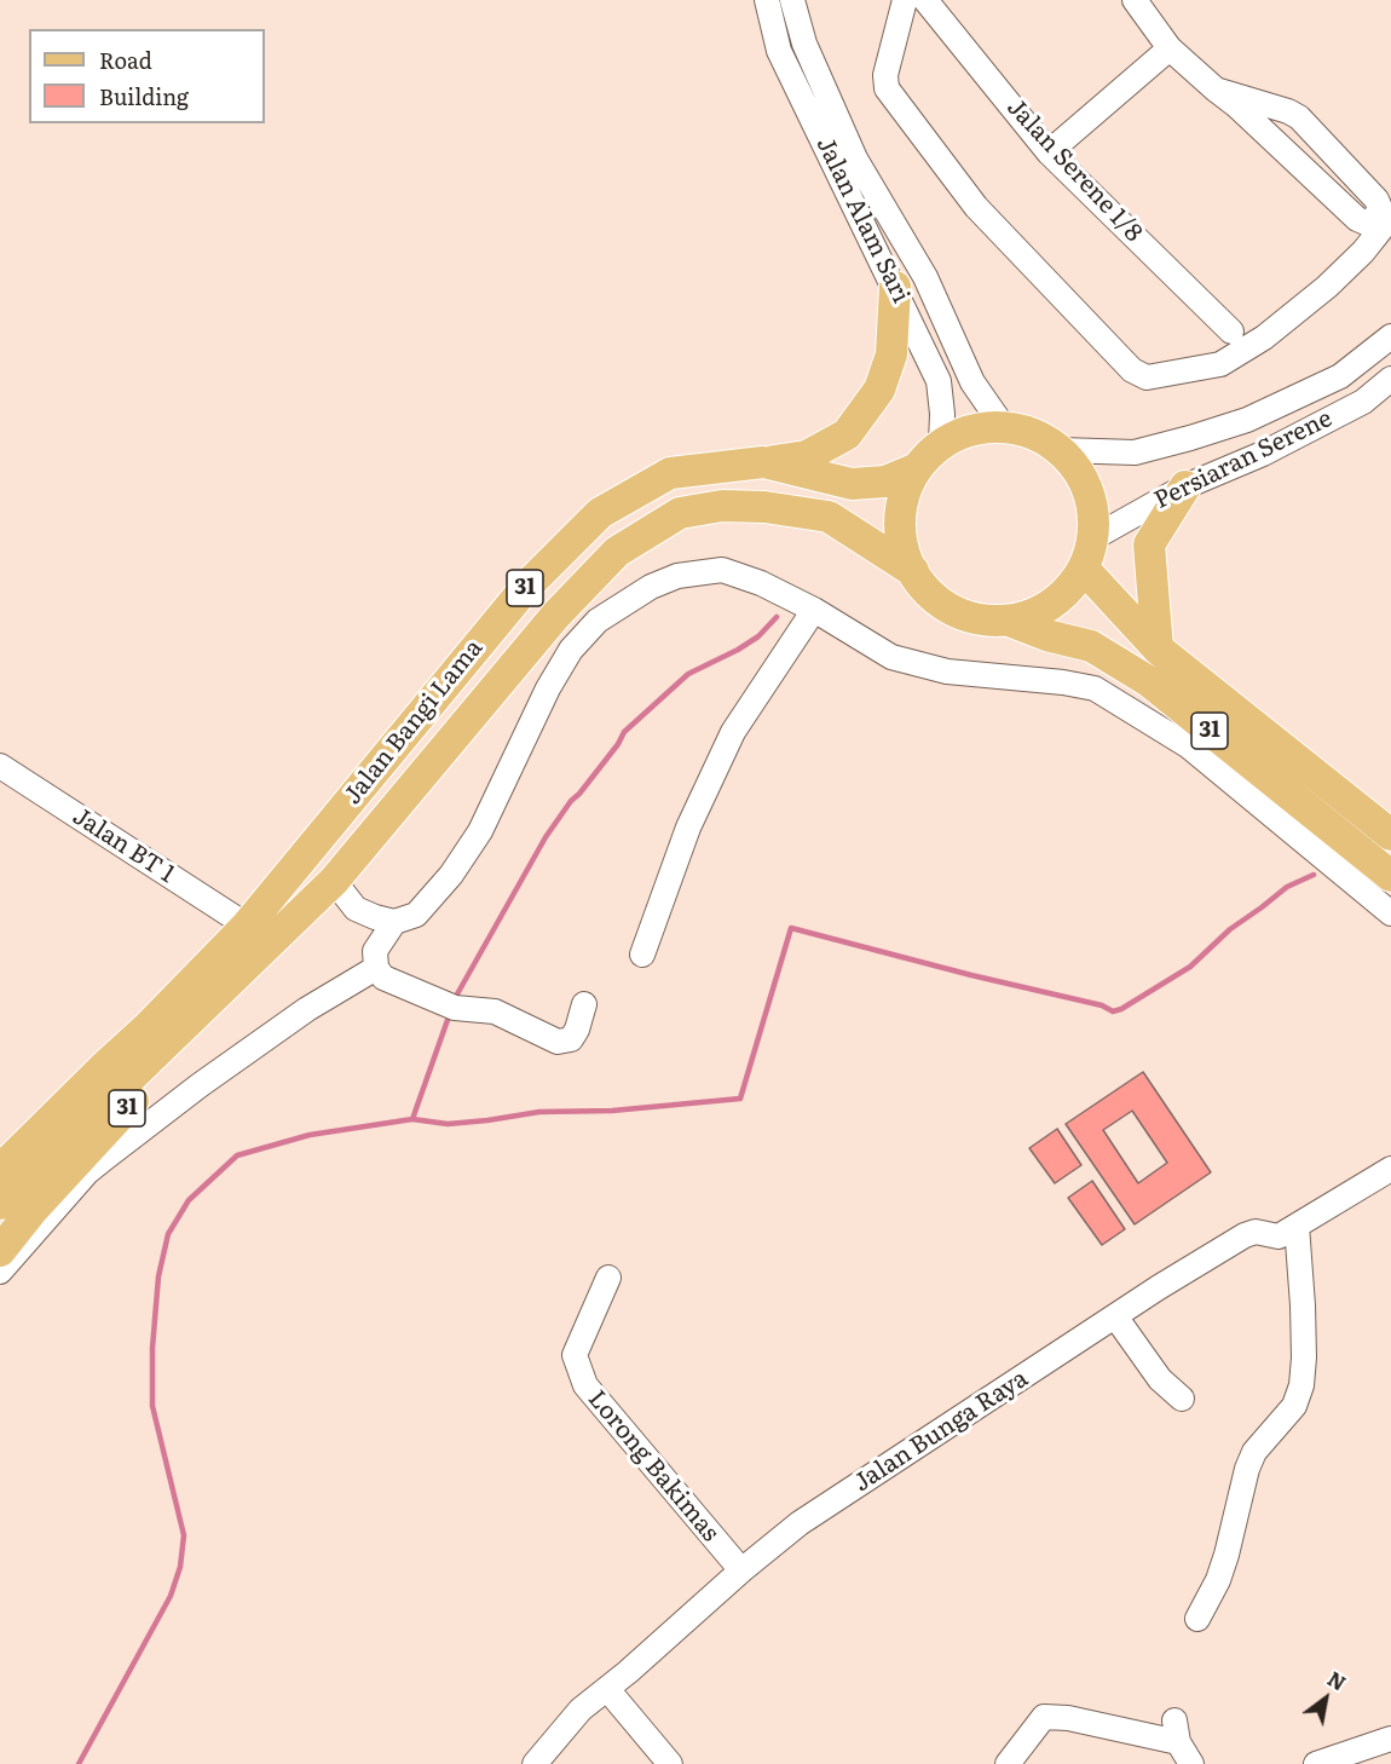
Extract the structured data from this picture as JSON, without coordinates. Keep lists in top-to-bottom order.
{
  "streets": {
    "main road": ["31", "Jalan Bangi Lama"],
    "street": [
      "Jalan Serene 1/8",
      "Jalan Alam Sari",
      "Persiaran Serene",
      "Jalan BT 1",
      "Jalan Bunga Raya",
      "Lorong Bakimas"
    ]
  },
  "crossings": [
    ["Jalan Alam Sari", "Persiaran Serene"],
    ["Jalan Alam Sari", "31"],
    ["Jalan Alam Sari", "Jalan Bangi Lama"],
    ["Persiaran Serene", "31"],
    ["Persiaran Serene", "Jalan Bangi Lama"],
    ["31", "Jalan Bangi Lama"],
    ["Jalan Bangi Lama", "Jalan BT 1"],
    ["Jalan Bunga Raya", "Lorong Bakimas"]
  ],
  "legend": ["Road", "Building"],
  "north": "top right"
}
